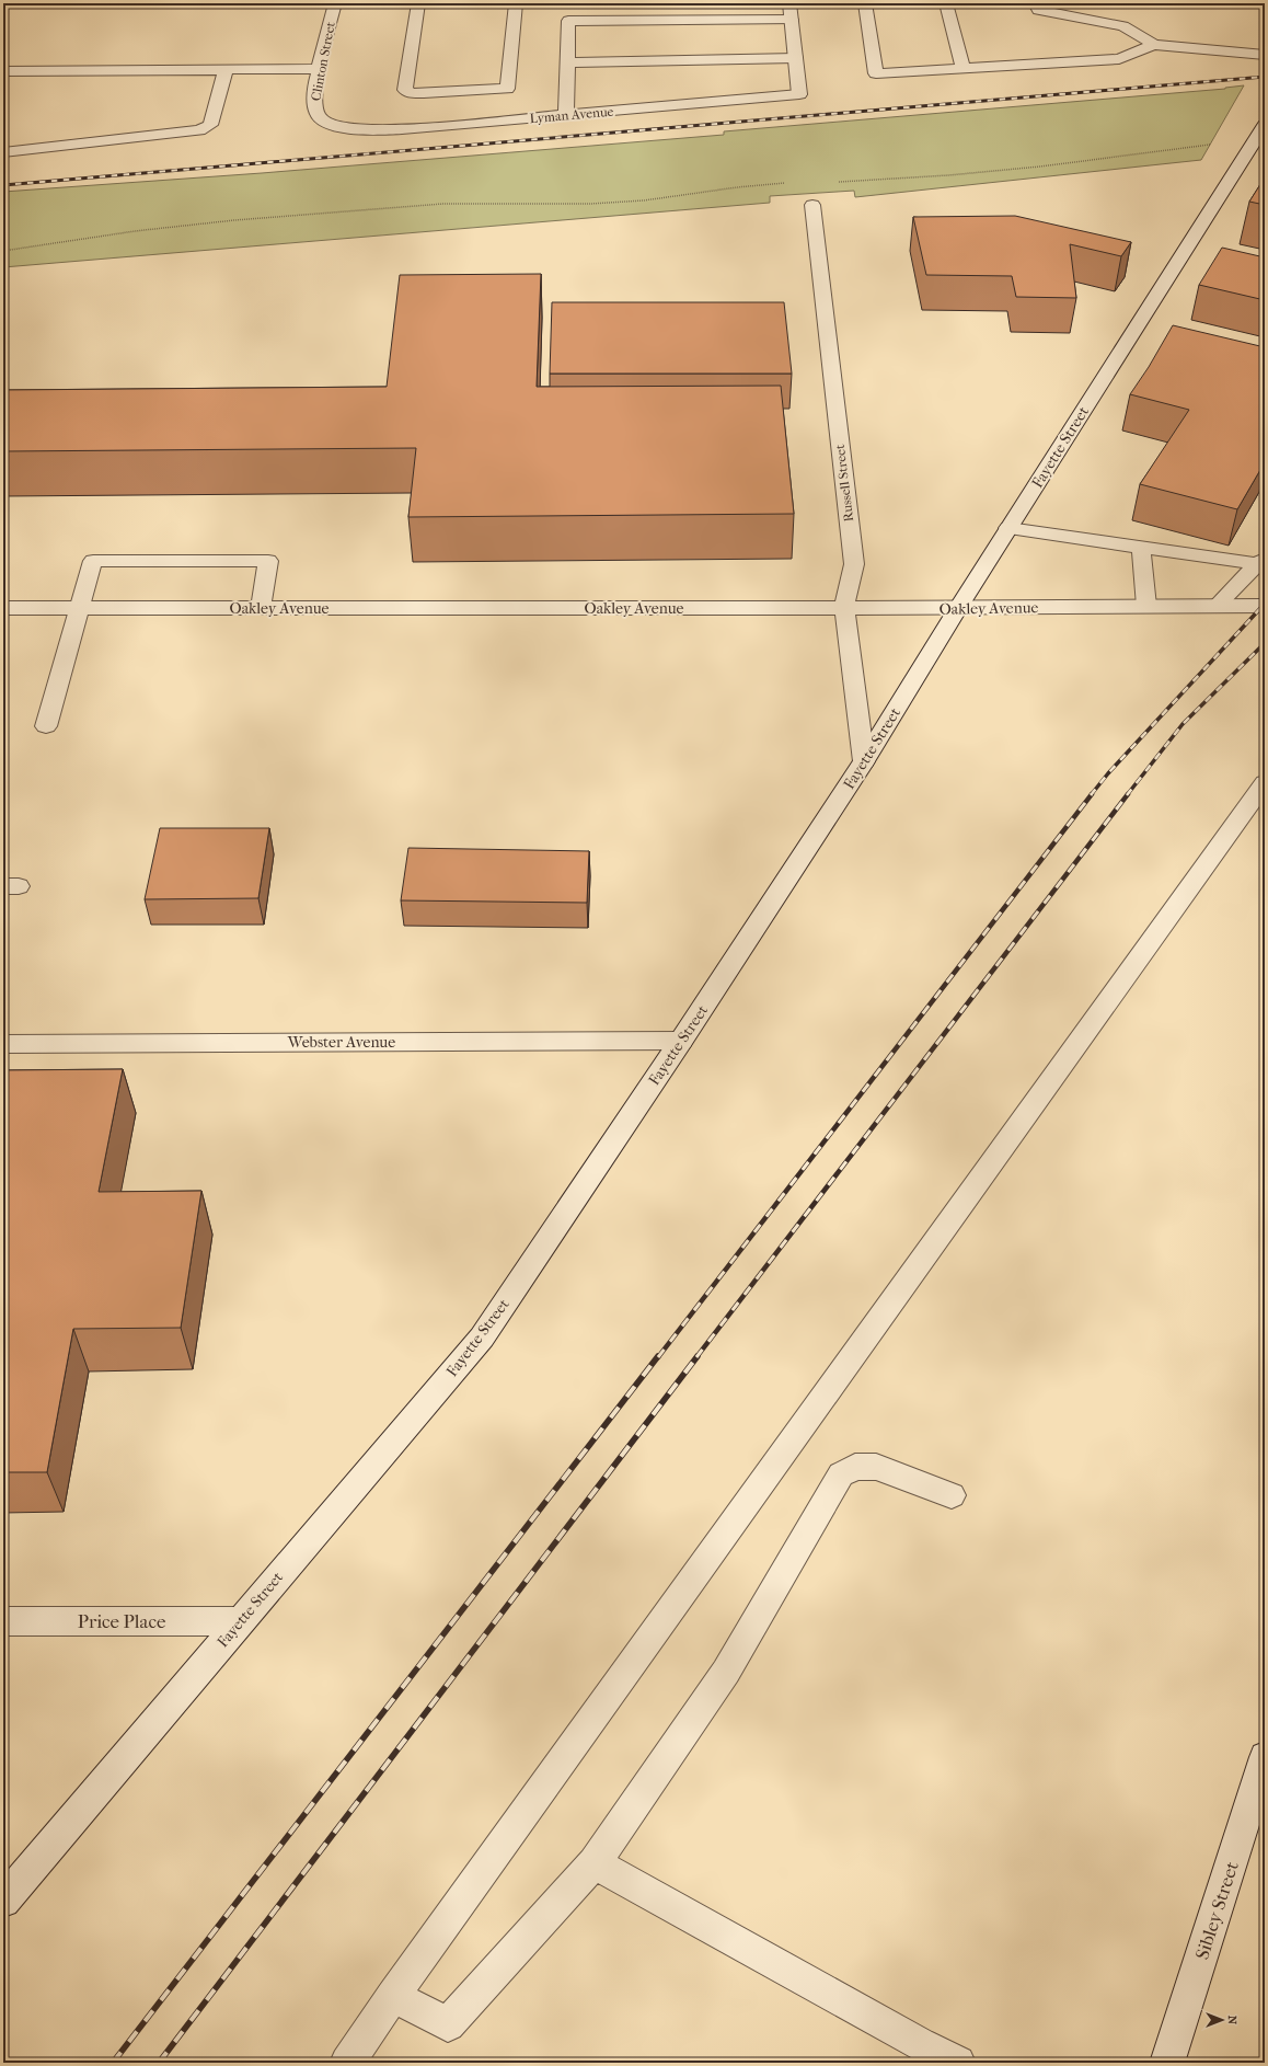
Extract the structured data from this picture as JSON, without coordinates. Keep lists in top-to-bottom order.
{
  "streets": {
    "street": [
      "Clinton Street",
      "Lyman Avenue",
      "Fayette Street",
      "Russell Street",
      "Oakley Avenue",
      "Webster Avenue",
      "Price Place",
      "Sibley Street"
    ]
  },
  "crossings": [
    ["Clinton Street", "Lyman Avenue"],
    ["Fayette Street", "Russell Street"],
    ["Fayette Street", "Oakley Avenue"],
    ["Fayette Street", "Webster Avenue"],
    ["Fayette Street", "Price Place"],
    ["Russell Street", "Oakley Avenue"]
  ],
  "north": "right"
}
